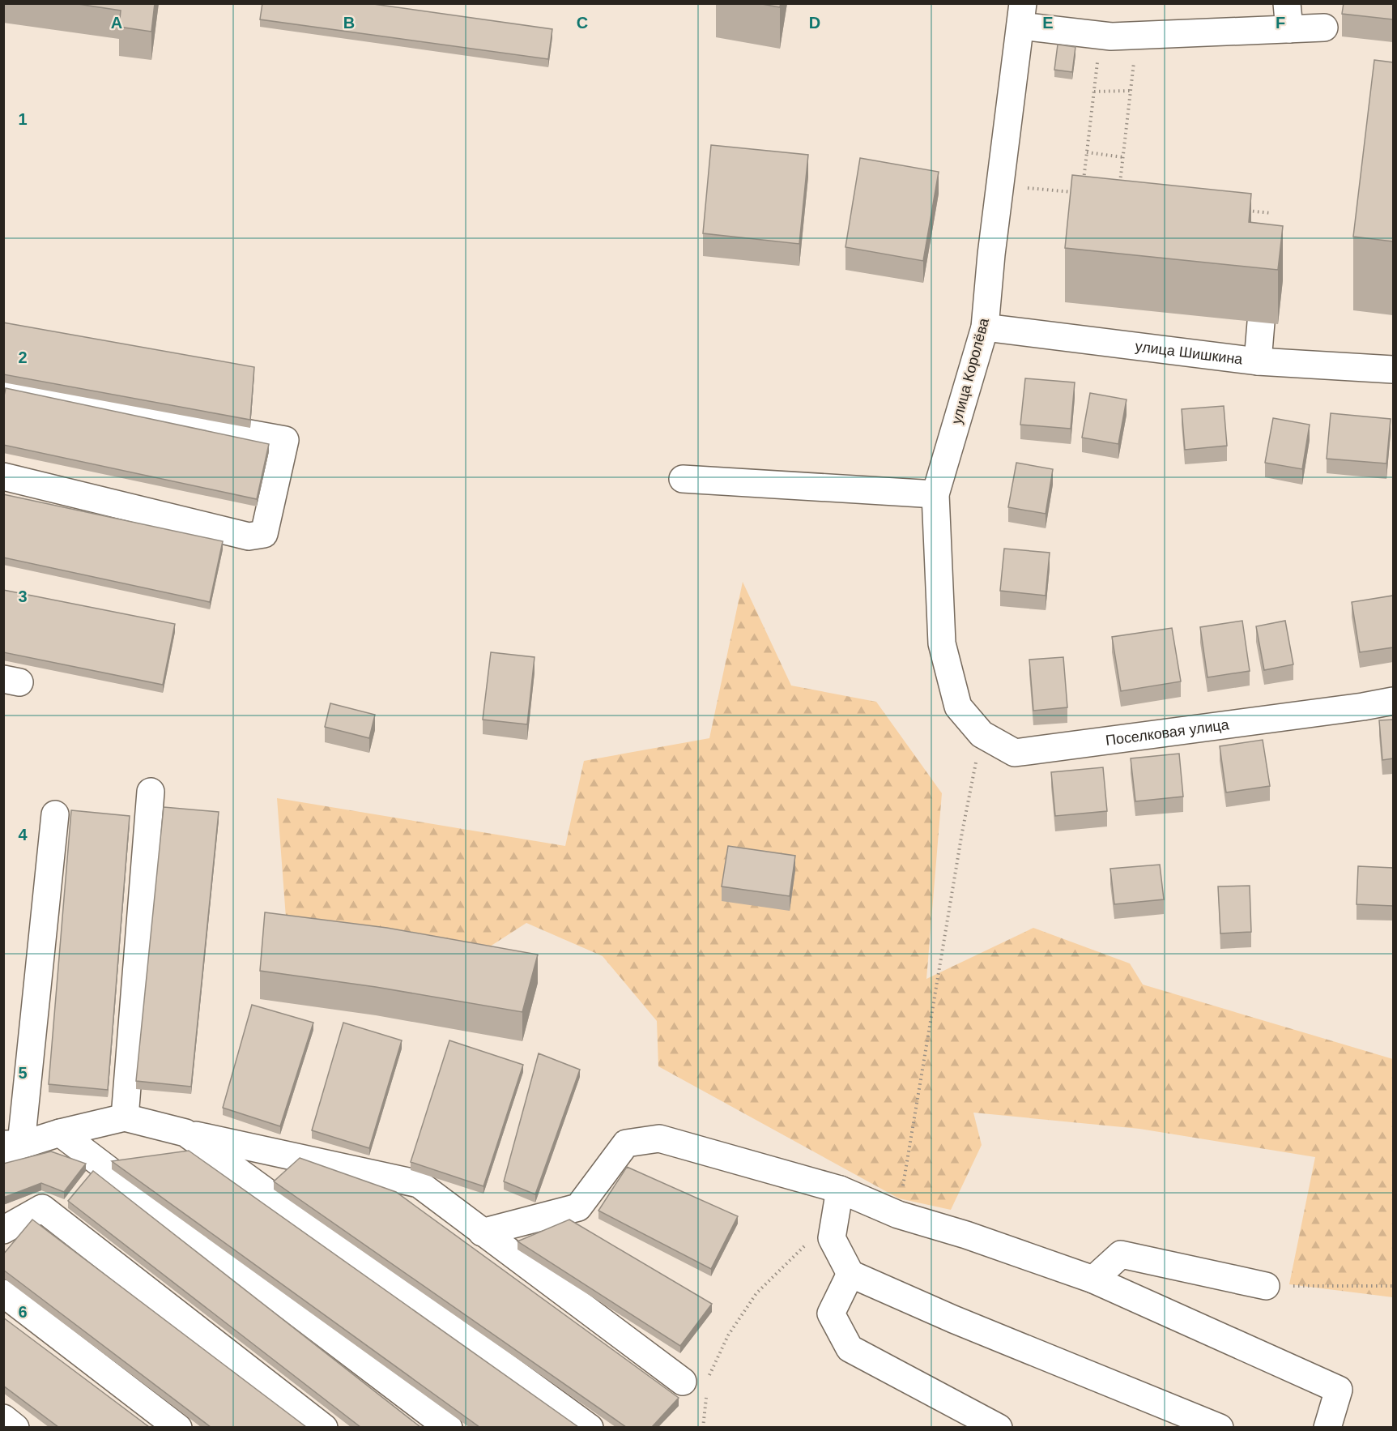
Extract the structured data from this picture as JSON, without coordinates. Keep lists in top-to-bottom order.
{
  "streets": {
    "street": ["улица Шишкина", "улица Королёва", "Поселковая улица"]
  },
  "crossings": [
    ["улица Шишкина", "улица Королёва"],
    ["улица Королёва", "Поселковая улица"]
  ],
  "grid": {
    "columns": [
      "A",
      "B",
      "C",
      "D",
      "E",
      "F"
    ],
    "rows": [
      "1",
      "2",
      "3",
      "4",
      "5",
      "6"
    ]
  }
}
